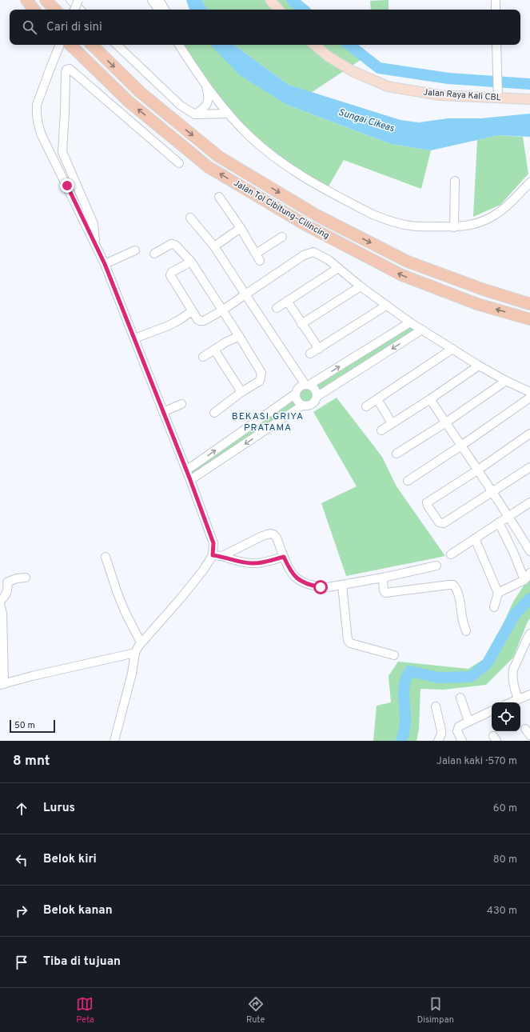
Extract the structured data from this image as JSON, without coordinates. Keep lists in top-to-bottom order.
{
  "streets": {
    "highway": ["Jalan Tol Cibitung–Cilincing"],
    "main road": ["Jalan Raya Kali CBL"]
  },
  "districts": ["BEKASI GRIYA PRATAMA"],
  "water": ["Sungai Cikeas"],
  "scale_bar": "50 m",
  "page": {
    "search": "Cari di sini",
    "scale": "50 m",
    "heading": ["8 mnt", "Jalan kaki · 570 m"],
    "list": [
      ["Lurus", "60 m"],
      ["Belok kiri", "80 m"],
      ["Belok kanan", "430 m"],
      "Tiba di tujuan"
    ],
    "nav": ["Peta", "Rute", "Disimpan"]
  }
}
